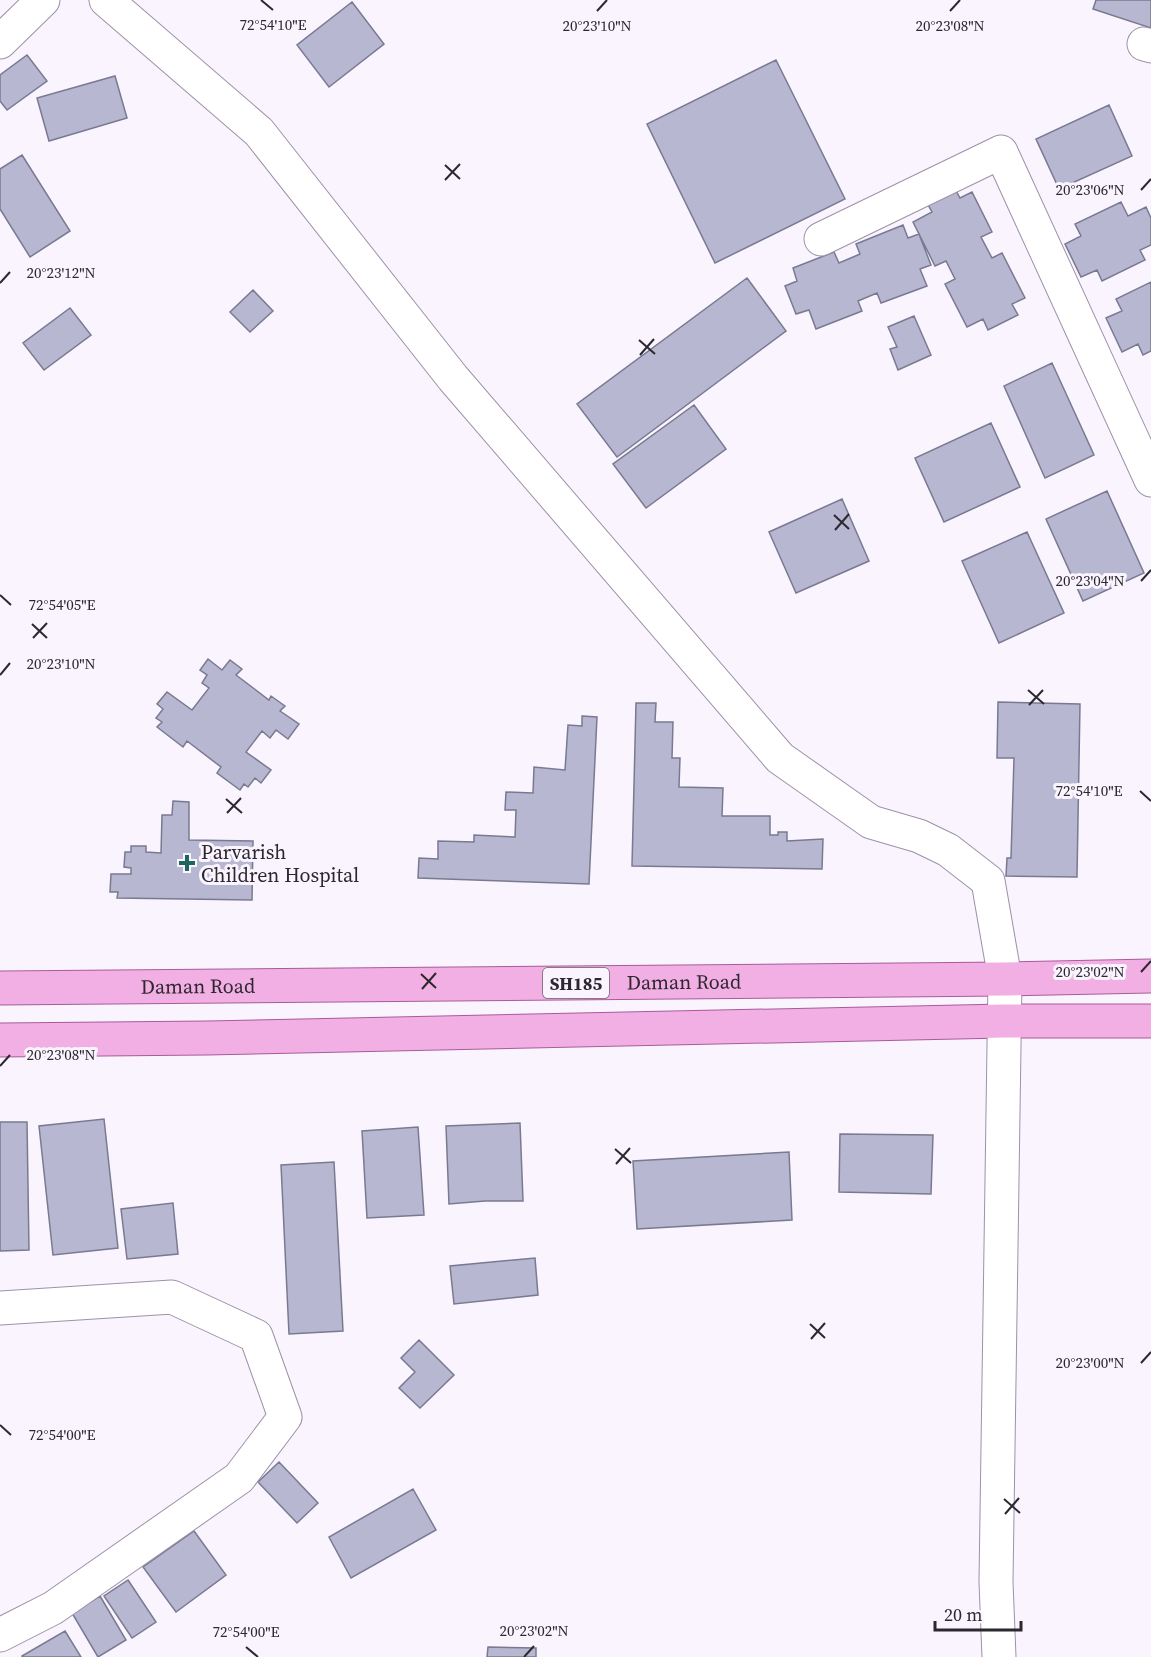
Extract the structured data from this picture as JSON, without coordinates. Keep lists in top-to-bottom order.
{
  "streets": {
    "main road": ["Daman Road", "SH185"]
  },
  "places": {
    "health": ["Parvarish Children Hospital"]
  },
  "scale_bar": "20 m",
  "coordinates": [
    "72°54'10\"E",
    "20°23'10\"N",
    "20°23'08\"N",
    "20°23'06\"N",
    "20°23'12\"N",
    "20°23'04\"N",
    "72°54'05\"E",
    "20°23'02\"N",
    "20°23'00\"N",
    "72°54'00\"E"
  ]
}
